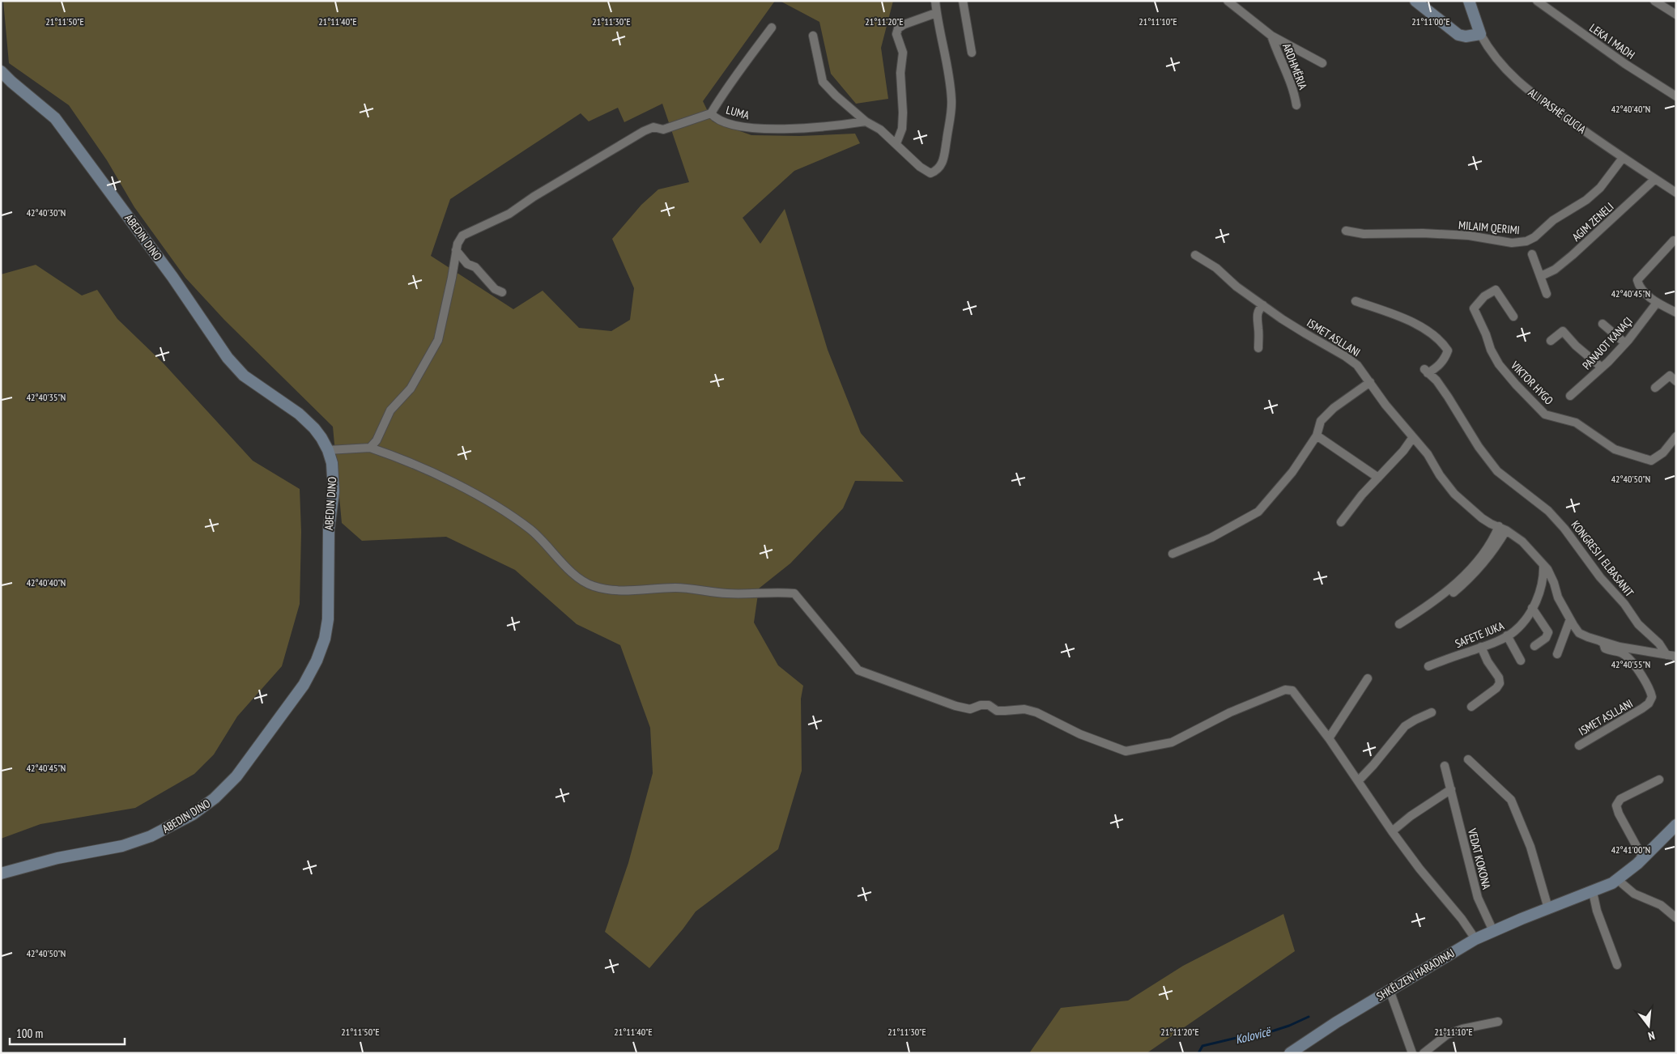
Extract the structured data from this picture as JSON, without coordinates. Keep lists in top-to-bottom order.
{
  "streets": {
    "street": [
      "LEKA I MADH",
      "ARDHMËRIA",
      "ALI PASHË GUCIA",
      "LUMA",
      "AGIM ZENELI",
      "MILAIM QERIMI",
      "ABEDIN DINO",
      "ISMET ASLLANI",
      "PANAJOT KANAÇI",
      "VIKTOR HYGO",
      "KONGRESI I ELBASANIT",
      "SAFETE JUKA",
      "VEDAT KOKONA",
      "SHKËLZEN HARADINAJ"
    ]
  },
  "crossings": [
    ["ALI PASHË GUCIA", "AGIM ZENELI"],
    ["ALI PASHË GUCIA", "MILAIM QERIMI"],
    ["ISMET ASLLANI", "KONGRESI I ELBASANIT"],
    ["ISMET ASLLANI", "SAFETE JUKA"],
    ["VEDAT KOKONA", "SHKËLZEN HARADINAJ"]
  ],
  "water": ["Kolovicë"],
  "scale_bar": "100 m",
  "north": "bottom",
  "coordinates": [
    "21°11'50\"E",
    "21°11'40\"E",
    "21°11'30\"E",
    "21°11'20\"E",
    "21°11'10\"E",
    "21°11'00\"E",
    "42°40'40\"N",
    "42°40'30\"N",
    "42°40'45\"N",
    "42°40'35\"N",
    "42°40'50\"N",
    "42°40'55\"N",
    "42°41'00\"N"
  ]
}
